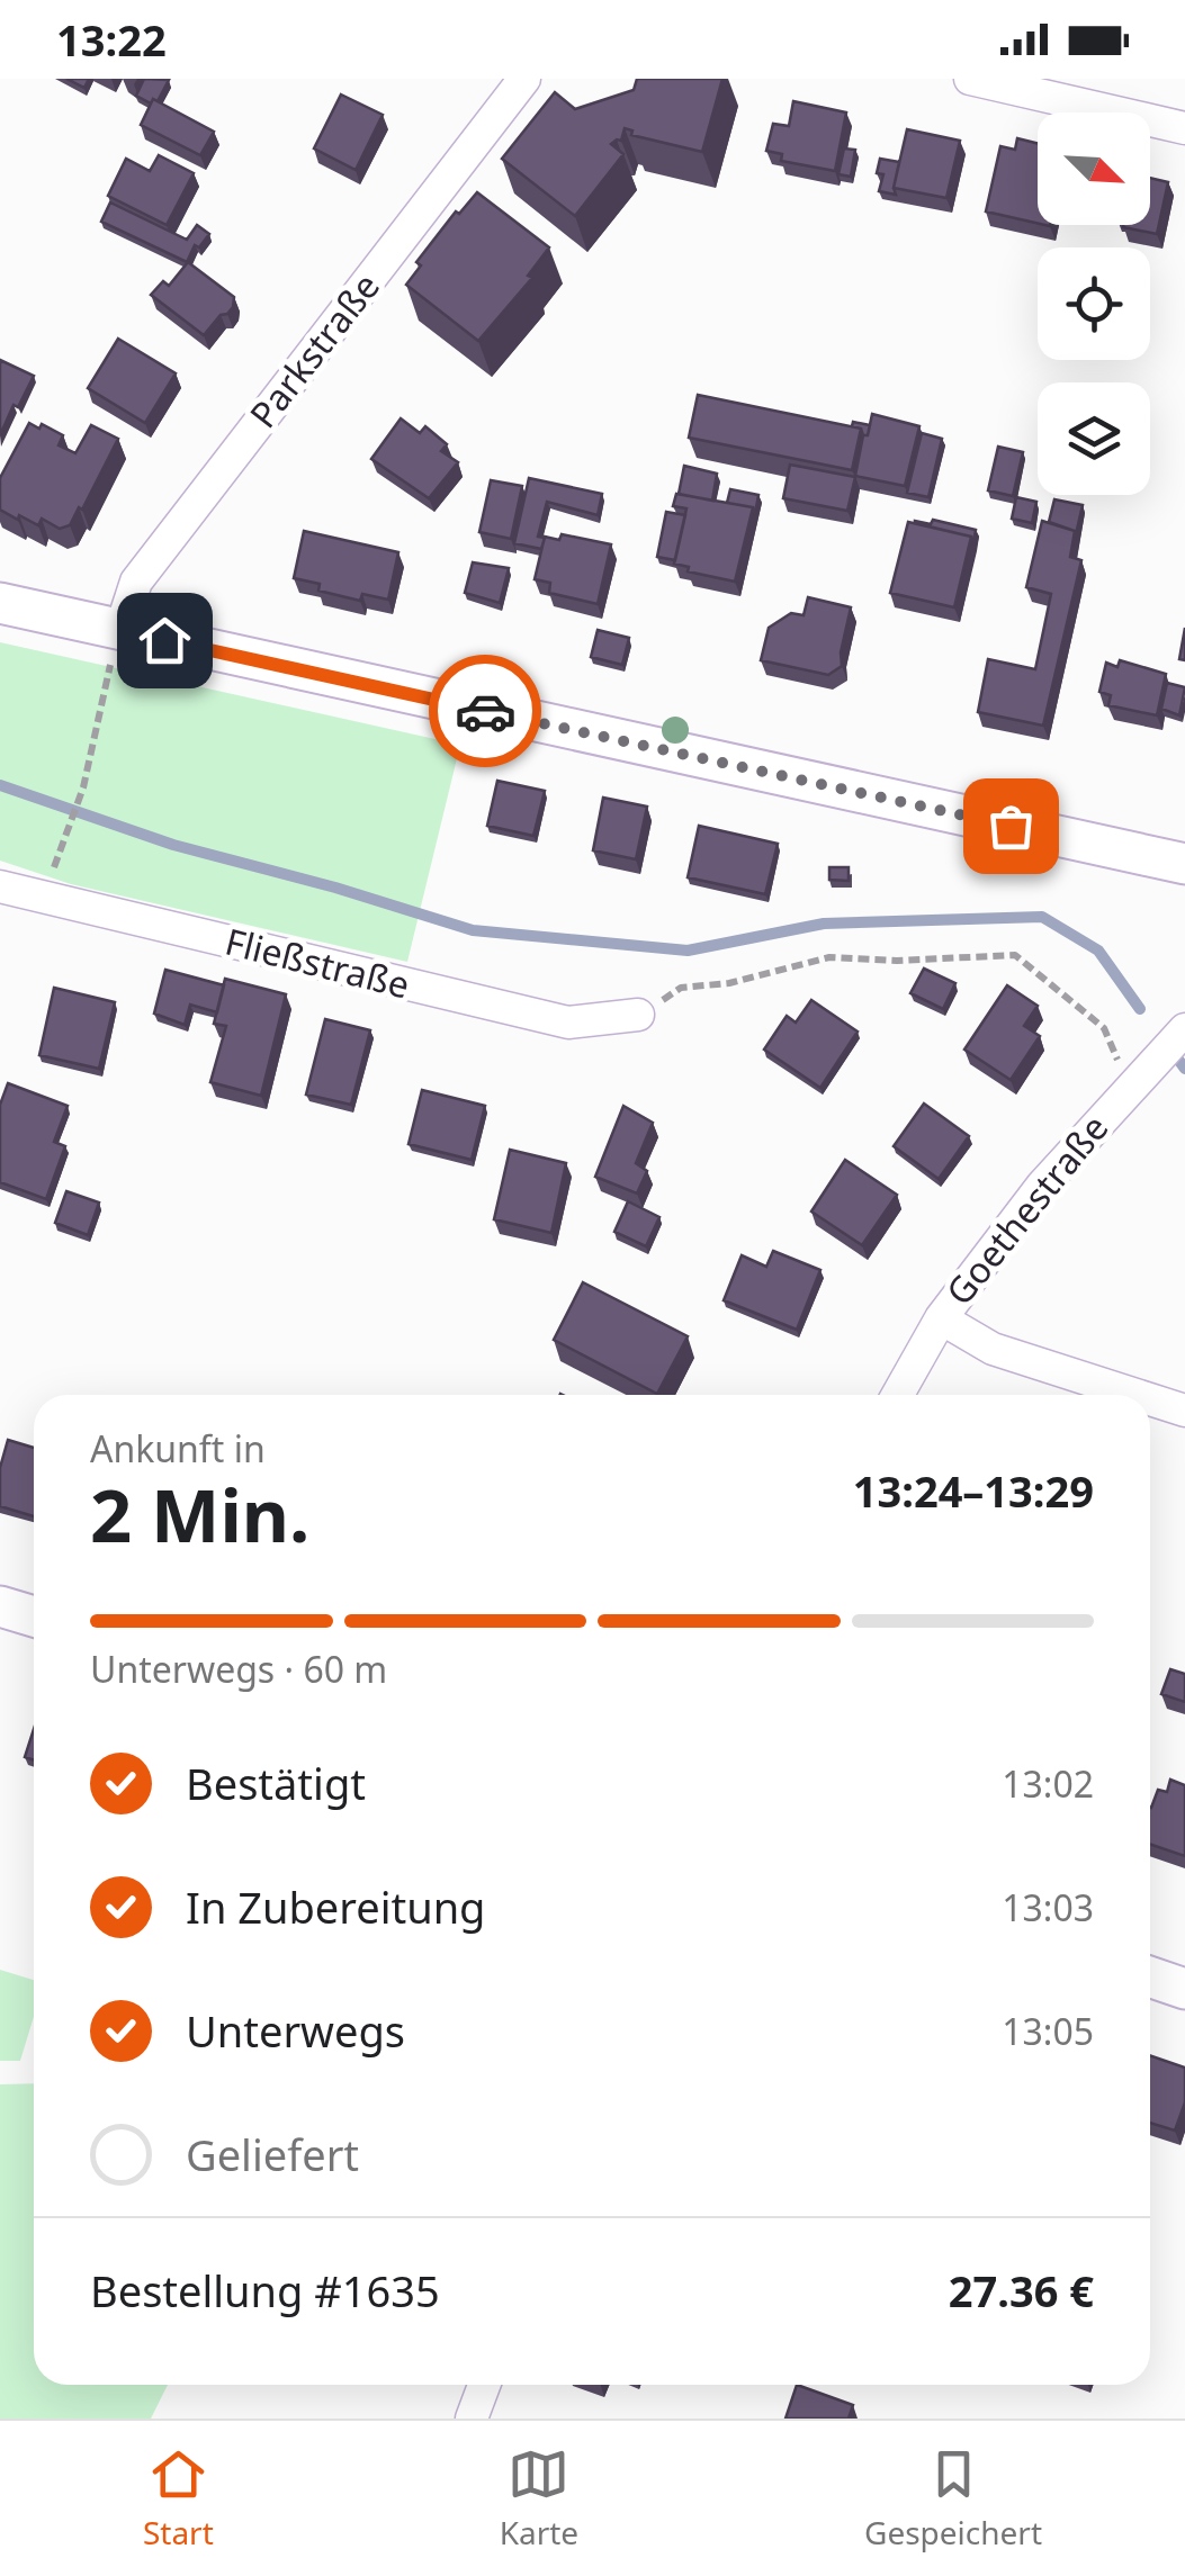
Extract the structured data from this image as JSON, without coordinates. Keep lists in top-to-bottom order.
{
  "streets": {
    "street": ["Parkstraße", "Fließstraße", "Goethestraße"]
  },
  "north": "bottom right",
  "page": {
    "status": "13:22",
    "heading": ["2 Min.", "Ankunft in", "13:24–13:29"],
    "panel": ["Bestellung #1635", "27.36 €"],
    "bar": "Unterwegs · 60 m",
    "list": [
      ["Bestätigt", "13:02"],
      ["In Zubereitung", "13:03"],
      ["Unterwegs", "13:05"],
      "Geliefert"
    ],
    "tabs": ["Start", "Karte", "Gespeichert"]
  }
}
